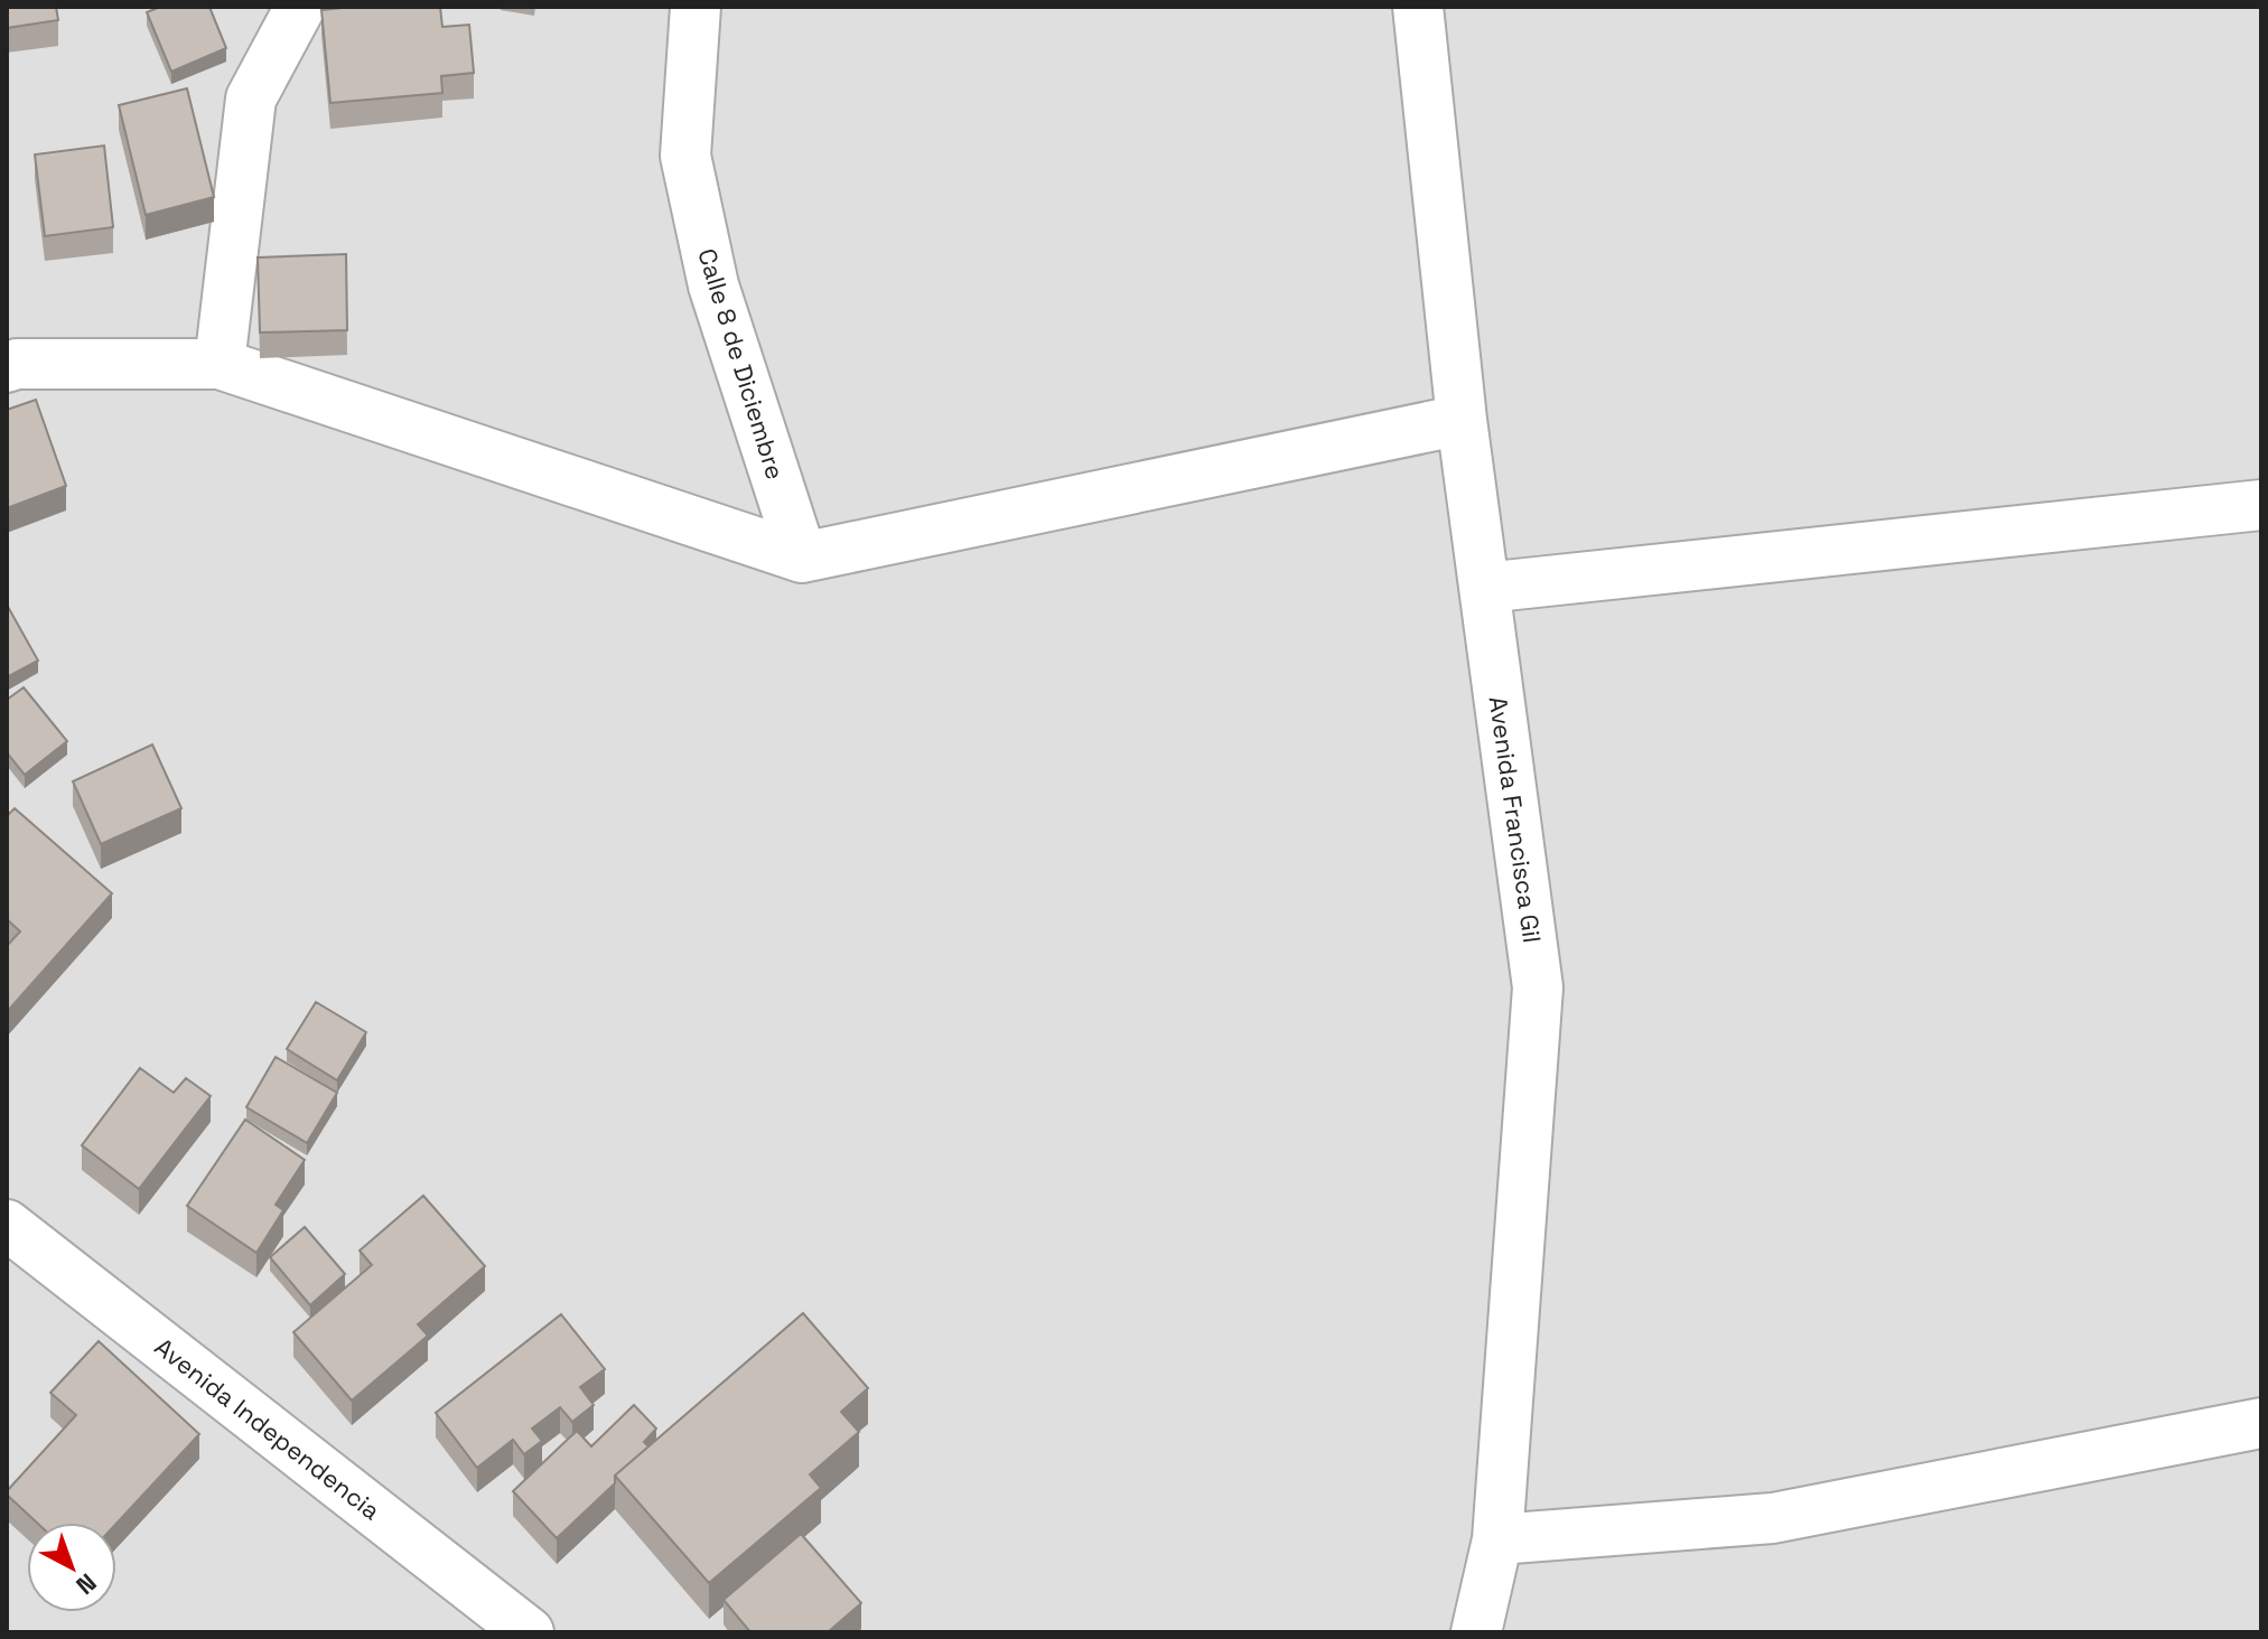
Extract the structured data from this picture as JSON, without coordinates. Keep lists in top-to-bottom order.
{
  "streets": {
    "street": ["Calle 8 de Diciembre", "Avenida Francisca Gil", "Avenida Independencia"]
  },
  "north": "bottom right"
}
